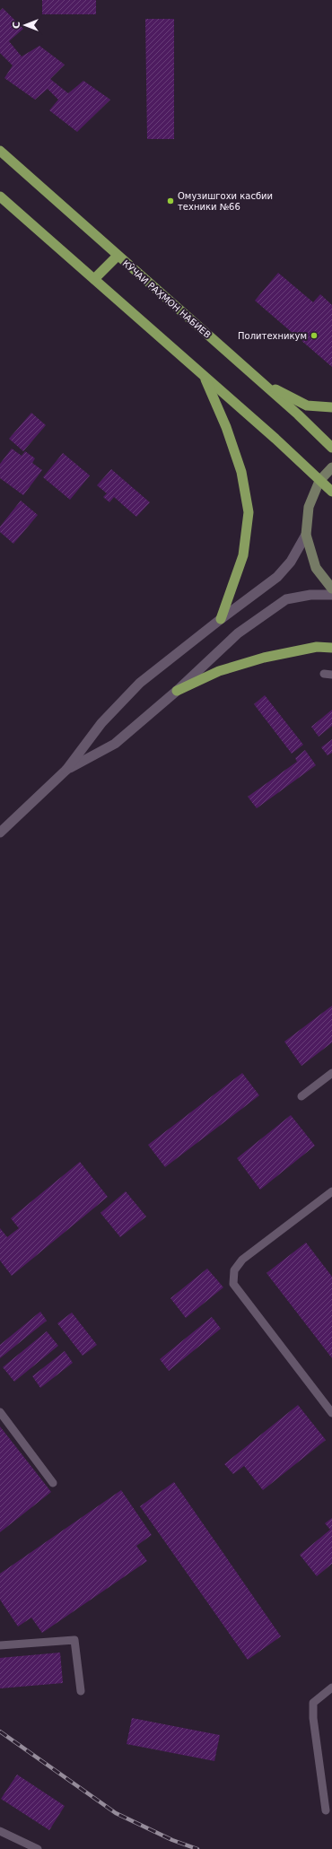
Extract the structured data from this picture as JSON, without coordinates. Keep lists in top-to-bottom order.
{
  "streets": {
    "main road": ["КӮЧАИ РАҲМОН НАБИЕВ"]
  },
  "places": ["Омузишгохи касбии техники №66", "Политехникум"],
  "north": "left"
}
